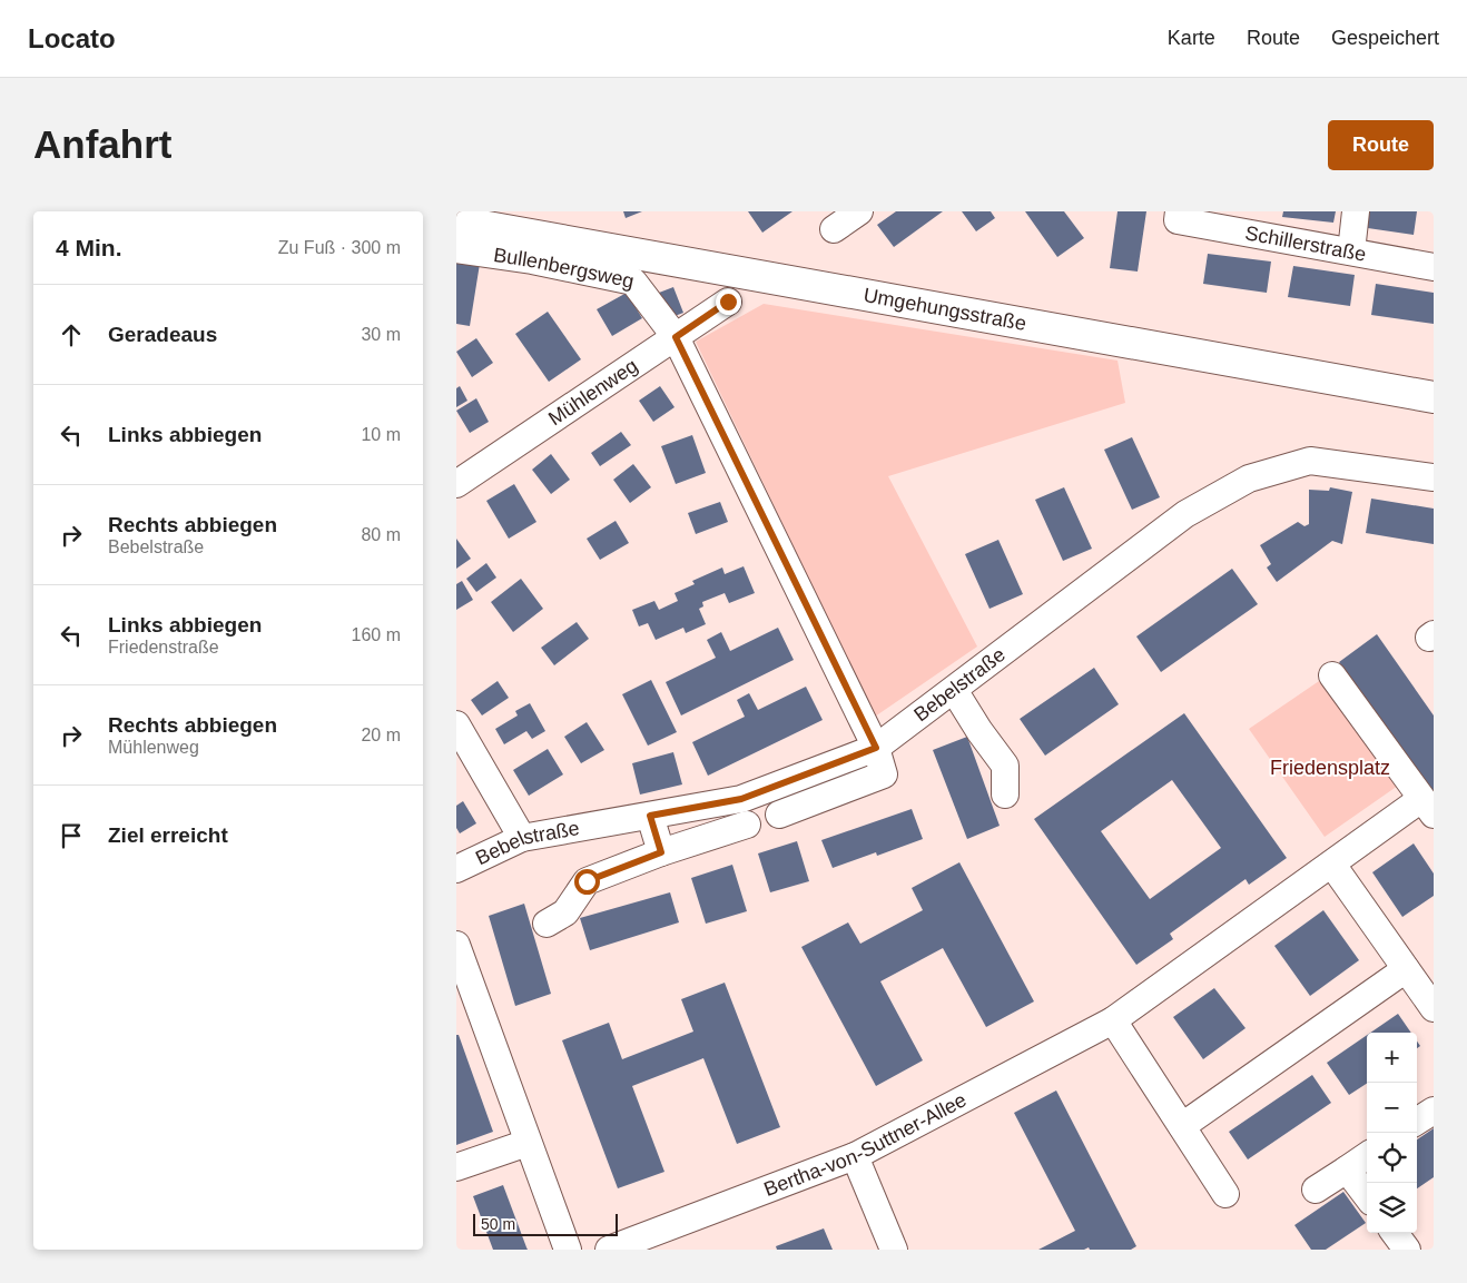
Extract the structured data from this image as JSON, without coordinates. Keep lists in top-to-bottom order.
{
  "streets": {
    "main road": ["Umgehungsstraße"],
    "street": [
      "Schillerstraße",
      "Bullenbergsweg",
      "Mühlenweg",
      "Bebelstraße",
      "Bertha-von-Suttner-Allee"
    ]
  },
  "crossings": [
    ["Bullenbergsweg", "Mühlenweg"],
    ["Bullenbergsweg", "Bebelstraße"]
  ],
  "parks": ["Friedensplatz"],
  "scale_bar": "50 m",
  "page": {
    "header": "Locato",
    "nav": ["Karte", "Route", "Gespeichert"],
    "buttons": "Route",
    "title": "Anfahrt",
    "heading": ["4 Min.", "Zu Fuß · 300 m"],
    "list": [
      ["Geradeaus", "30 m"],
      ["Links abbiegen", "10 m"],
      ["Rechts abbiegen", "Bebelstraße", "80 m"],
      ["Links abbiegen", "Friedenstraße", "160 m"],
      ["Rechts abbiegen", "Mühlenweg", "20 m"],
      "Ziel erreicht"
    ],
    "map_buttons": ["+", "−"],
    "scale": "50 m"
  }
}
